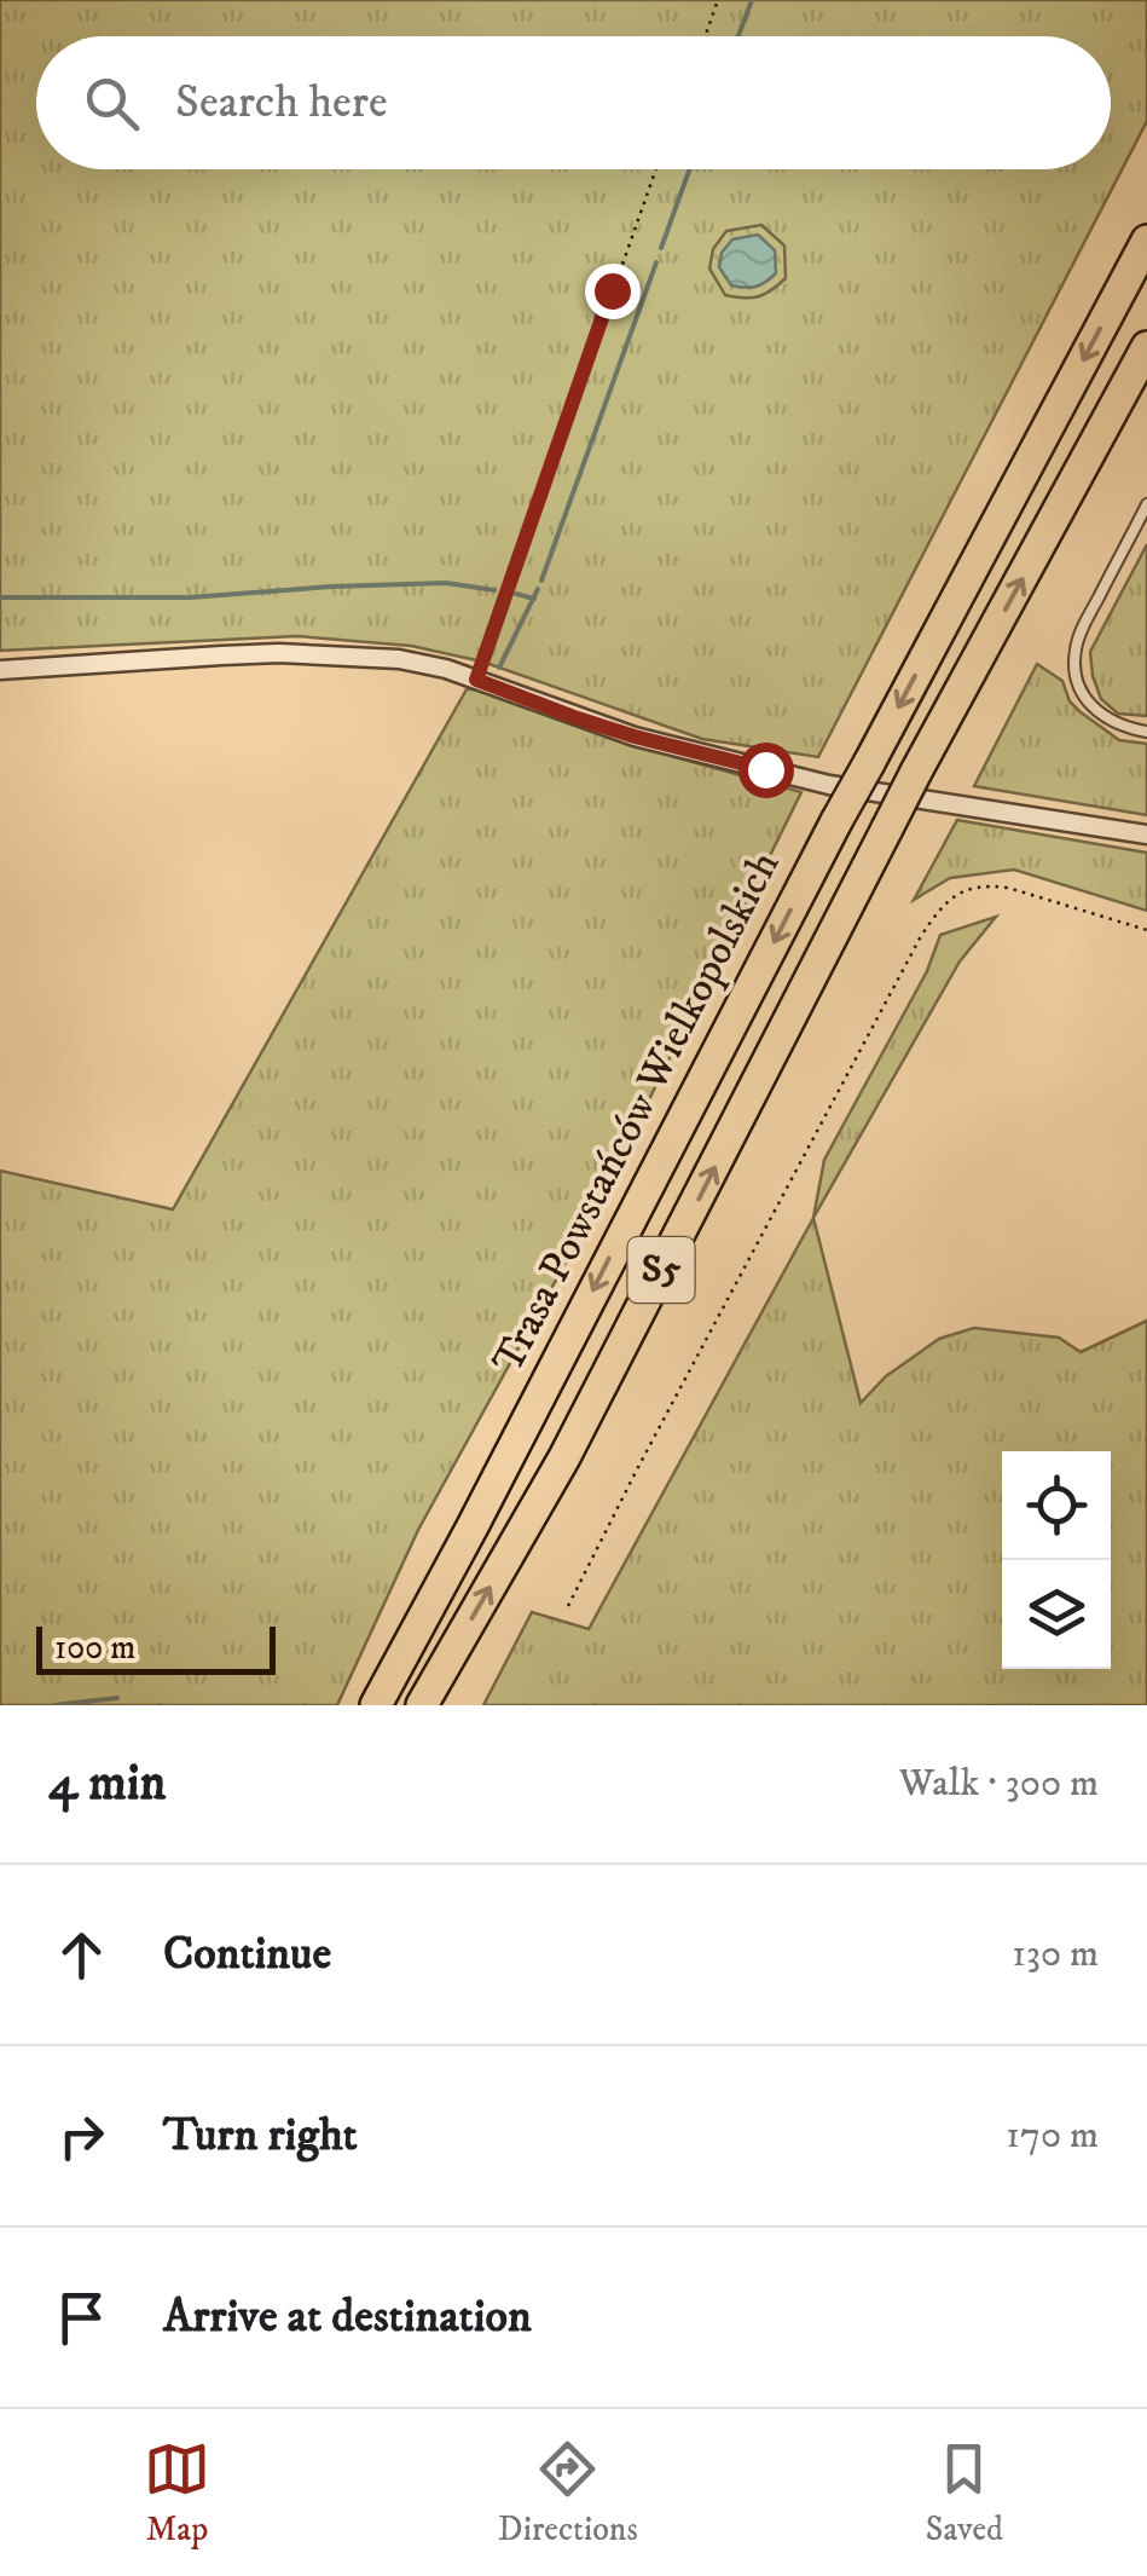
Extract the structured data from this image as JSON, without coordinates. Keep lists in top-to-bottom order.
{
  "streets": {
    "highway": ["Trasa Powstańców Wielkopolskich", "S5"]
  },
  "scale_bar": "100 m",
  "page": {
    "search": "Search here",
    "scale": "100 m",
    "heading": ["4 min", "Walk · 300 m"],
    "list": [
      ["Continue", "130 m"],
      ["Turn right", "170 m"],
      "Arrive at destination"
    ],
    "nav": ["Map", "Directions", "Saved"]
  }
}
